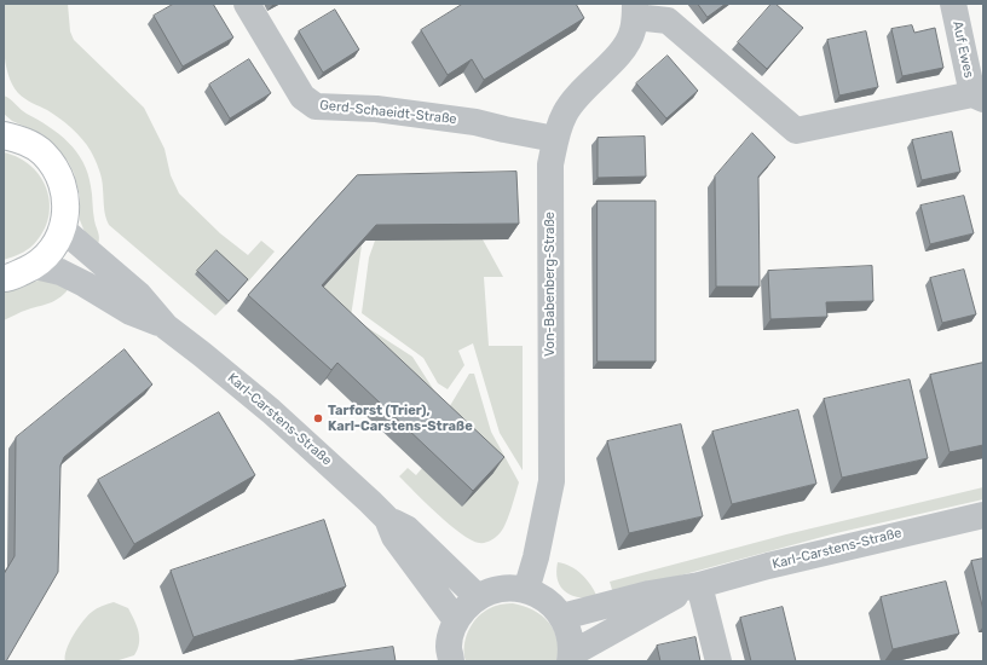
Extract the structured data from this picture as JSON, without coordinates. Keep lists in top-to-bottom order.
{
  "streets": {
    "street": [
      "Auf Ewes",
      "Gerd-Schaeidt-Straße",
      "Von-Babenberg-Straße",
      "Karl-Carstens-Straße"
    ]
  },
  "crossings": [
    ["Gerd-Schaeidt-Straße", "Von-Babenberg-Straße"],
    ["Von-Babenberg-Straße", "Karl-Carstens-Straße"]
  ],
  "places": ["Tarforst (Trier), Karl-Carstens-Straße"]
}
